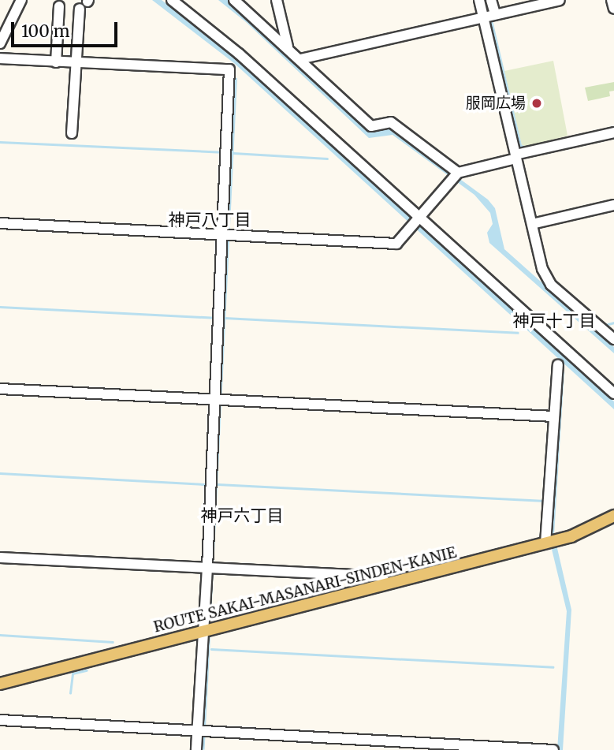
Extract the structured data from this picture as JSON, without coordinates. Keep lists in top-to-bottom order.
{
  "streets": {
    "main road": ["ROUTE SAKAI-MASANARI-SINDEN-KANIE"]
  },
  "districts": ["神戸八丁目", "神戸十丁目", "神戸六丁目"],
  "places": ["服岡広場"],
  "scale_bar": "100 m"
}
